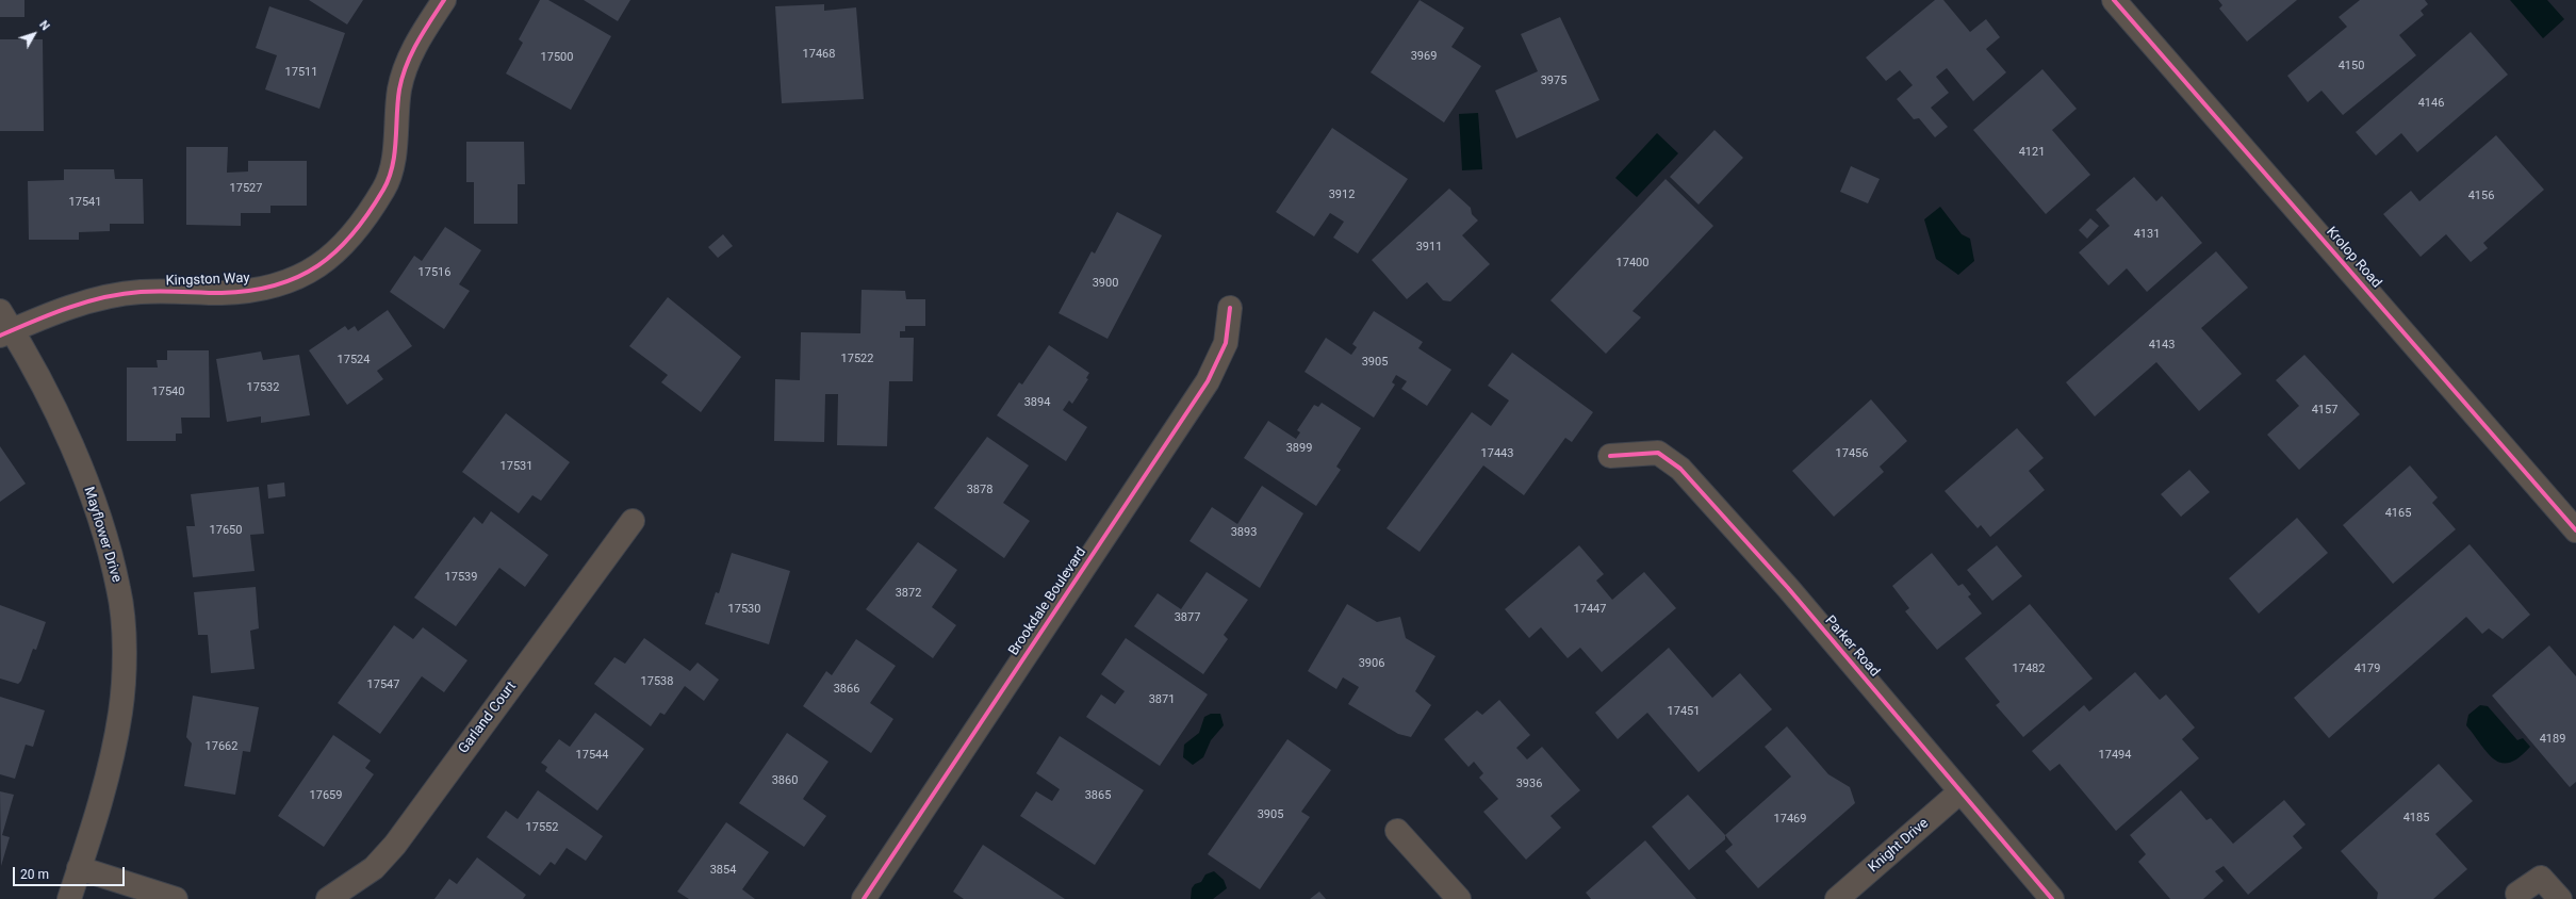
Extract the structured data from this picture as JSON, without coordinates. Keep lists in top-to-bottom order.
{
  "streets": {
    "street": [
      "Krolop Road",
      "Kingston Way",
      "Mayflower Drive",
      "Brookdale Boulevard",
      "Parker Road",
      "Garland Court",
      "Knight Drive"
    ]
  },
  "crossings": [
    ["Kingston Way", "Mayflower Drive"],
    ["Parker Road", "Knight Drive"]
  ],
  "house_numbers": [
    "17468",
    "3969",
    "17500",
    "4150",
    "17511",
    "3975",
    "4146",
    "4121",
    "17527",
    "3912",
    "4156",
    "17541",
    "4131",
    "3911",
    "17400",
    "17516",
    "3900",
    "4143",
    "17522",
    "17524",
    "3905",
    "17532",
    "17540",
    "3894",
    "4157",
    "3899",
    "17443",
    "17456",
    "17531",
    "3878",
    "4165",
    "17650",
    "3893",
    "17539",
    "3872",
    "17530",
    "17447",
    "3877",
    "3906",
    "17482",
    "4179",
    "17538",
    "17547",
    "3866",
    "3871",
    "17451",
    "4189",
    "17662",
    "17544",
    "17494",
    "3860",
    "3936",
    "17659",
    "3865",
    "3905",
    "4185",
    "17469",
    "17552",
    "3854"
  ],
  "scale_bar": "20 m",
  "north": "top right"
}
